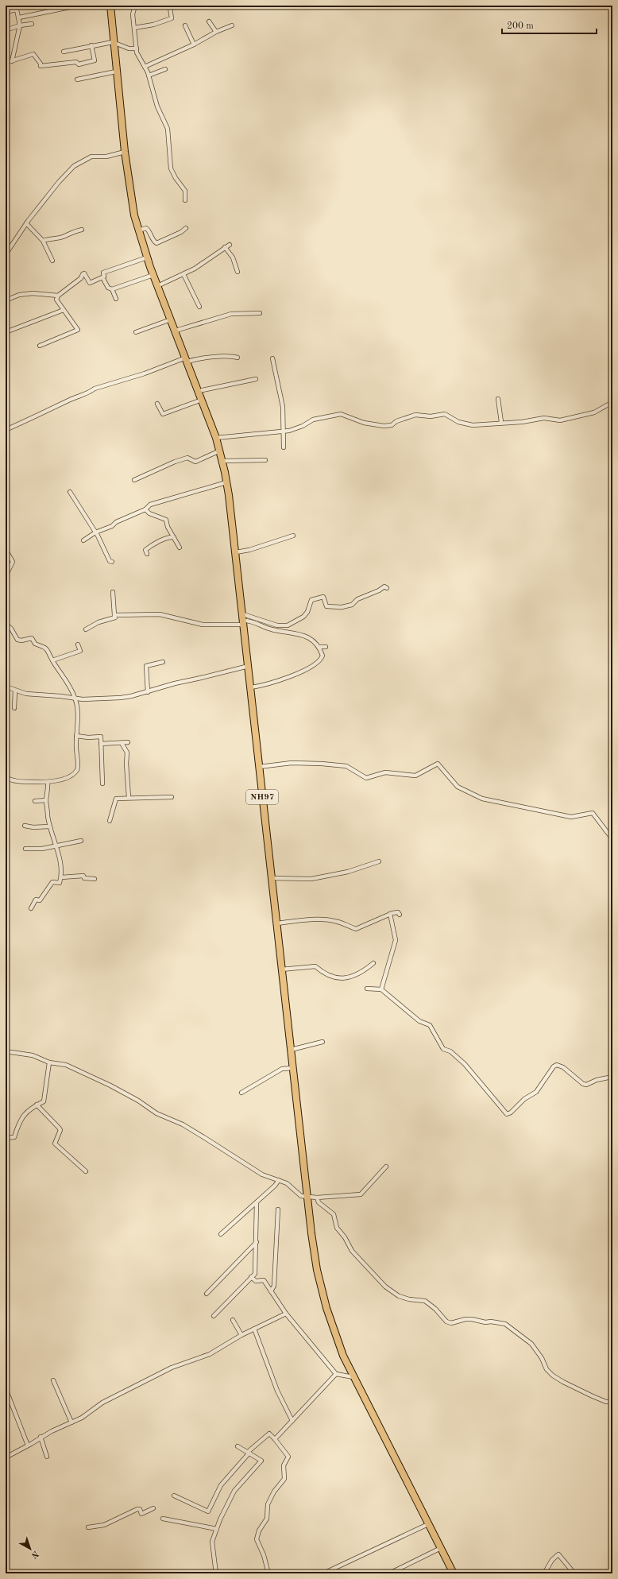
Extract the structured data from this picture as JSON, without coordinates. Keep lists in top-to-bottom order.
{
  "streets": {
    "highway": ["NH97"]
  },
  "scale_bar": "200 m",
  "north": "bottom right"
}
